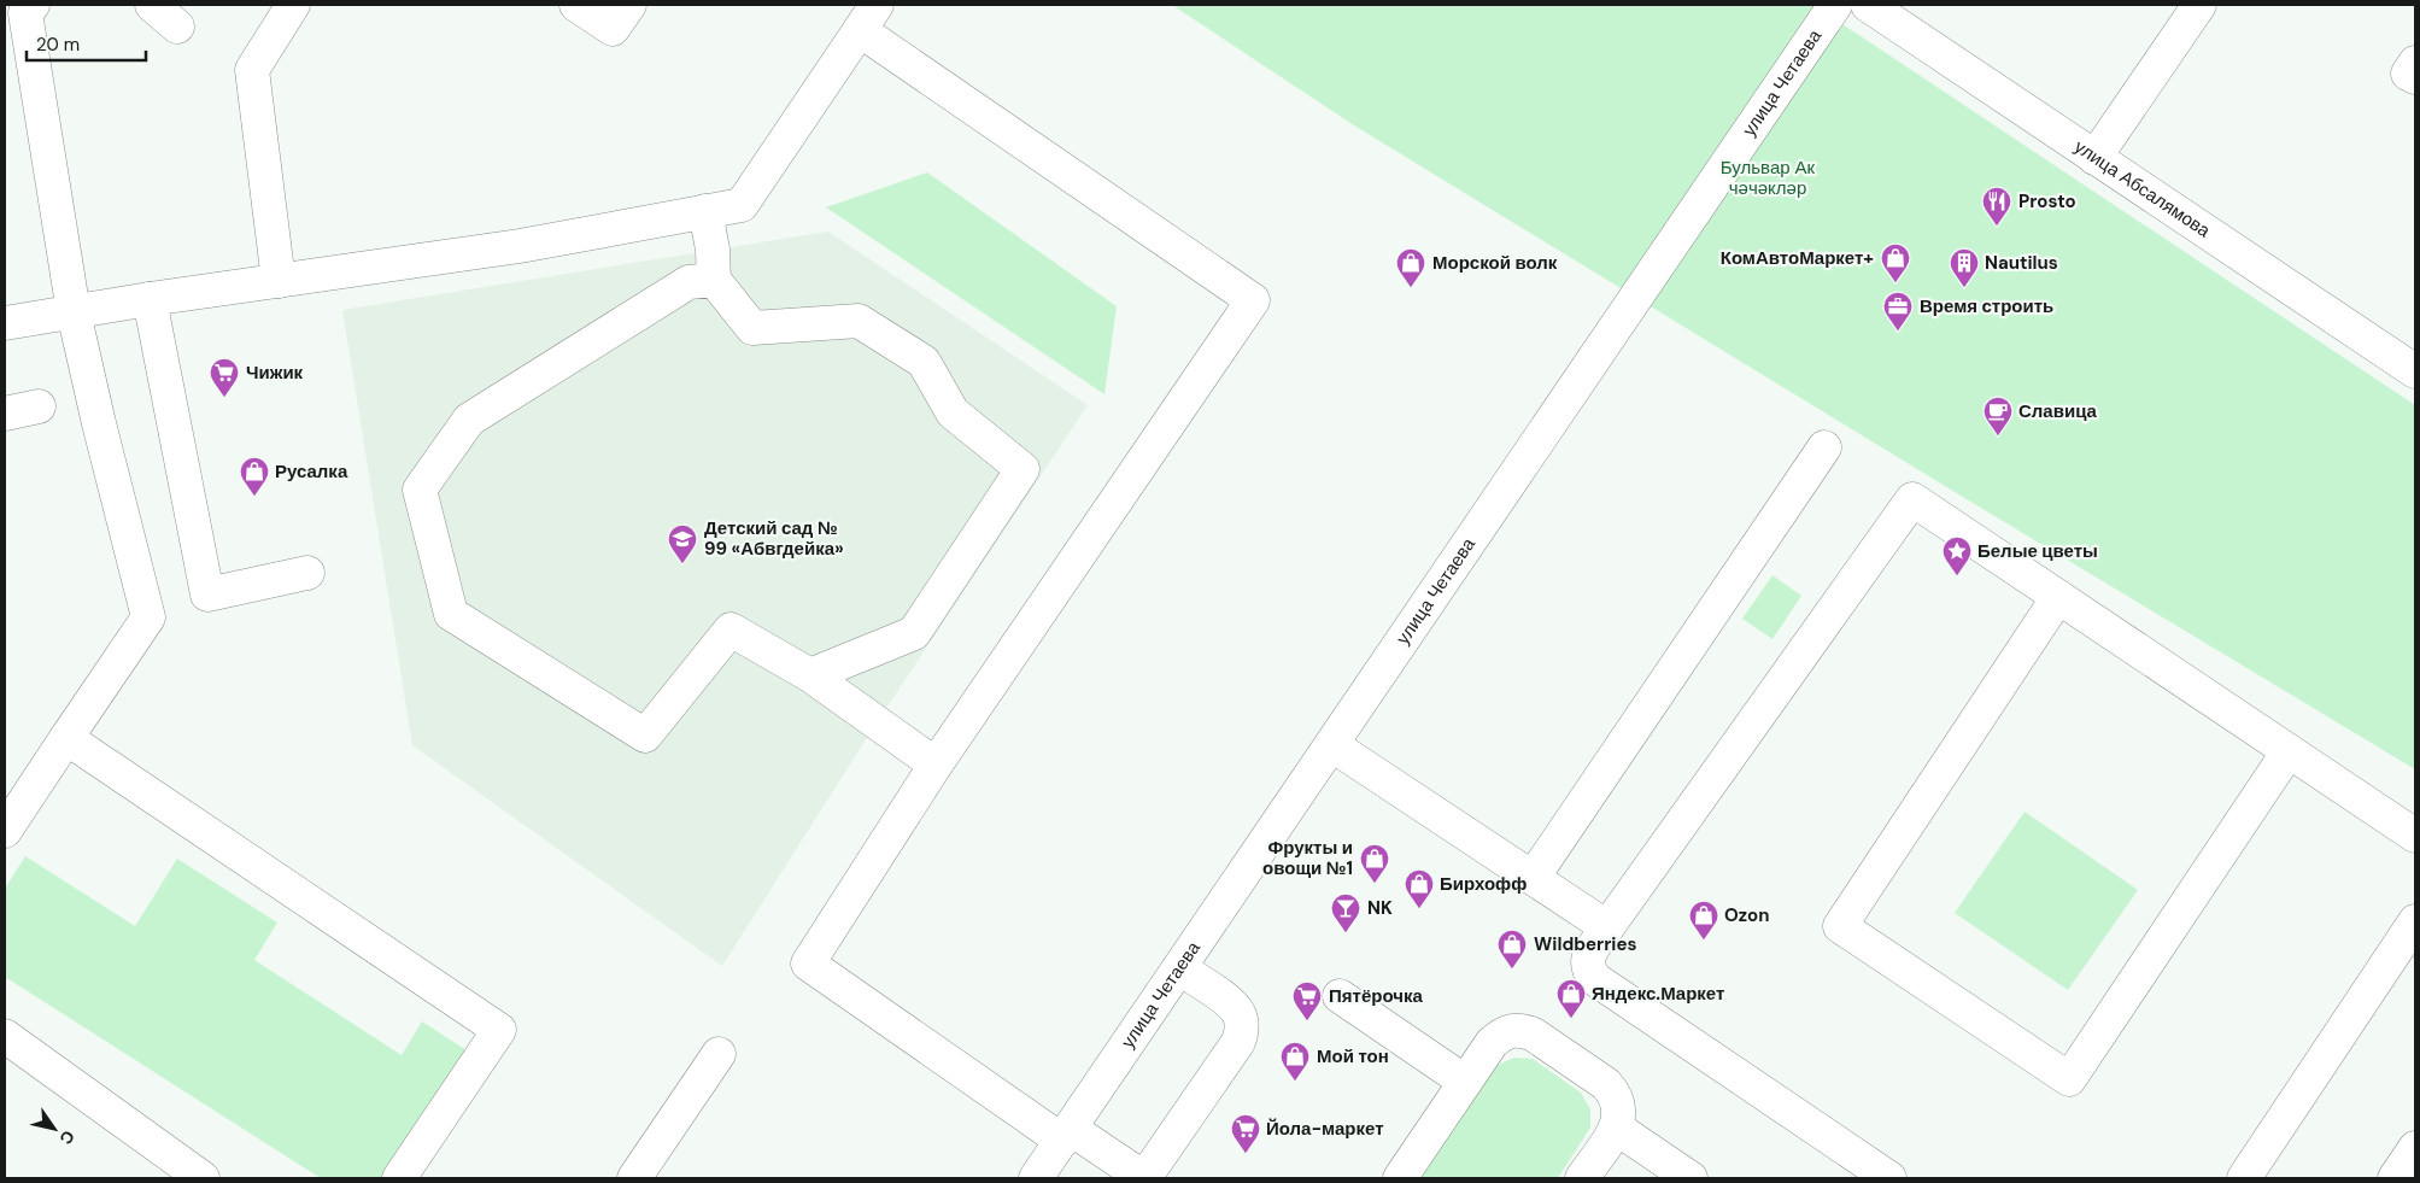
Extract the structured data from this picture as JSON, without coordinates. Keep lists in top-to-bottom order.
{
  "streets": {
    "street": ["улица Четаева", "улица Абсалямова"]
  },
  "parks": ["Бульвар Ак чәчәкләр"],
  "places": {
    "restaurant": ["Prosto"],
    "shop": [
      "КомАвтоМаркет+",
      "Морской волк",
      "Русалка",
      "Фрукты и овощи №1",
      "Бирхофф",
      "Ozon",
      "Wildberries",
      "Яндекс.Маркет",
      "Мой тон"
    ],
    "building": ["Nautilus"],
    "office": ["Время строить"],
    "supermarket": ["Чижик", "Пятёрочка", "Йола-маркет"],
    "cafe": ["Славица"],
    "school or university": ["Детский сад № 99 «Абвгдейка»"],
    "place": ["Белые цветы"],
    "bar": ["NK"]
  },
  "scale_bar": "20 m",
  "north": "bottom right"
}
